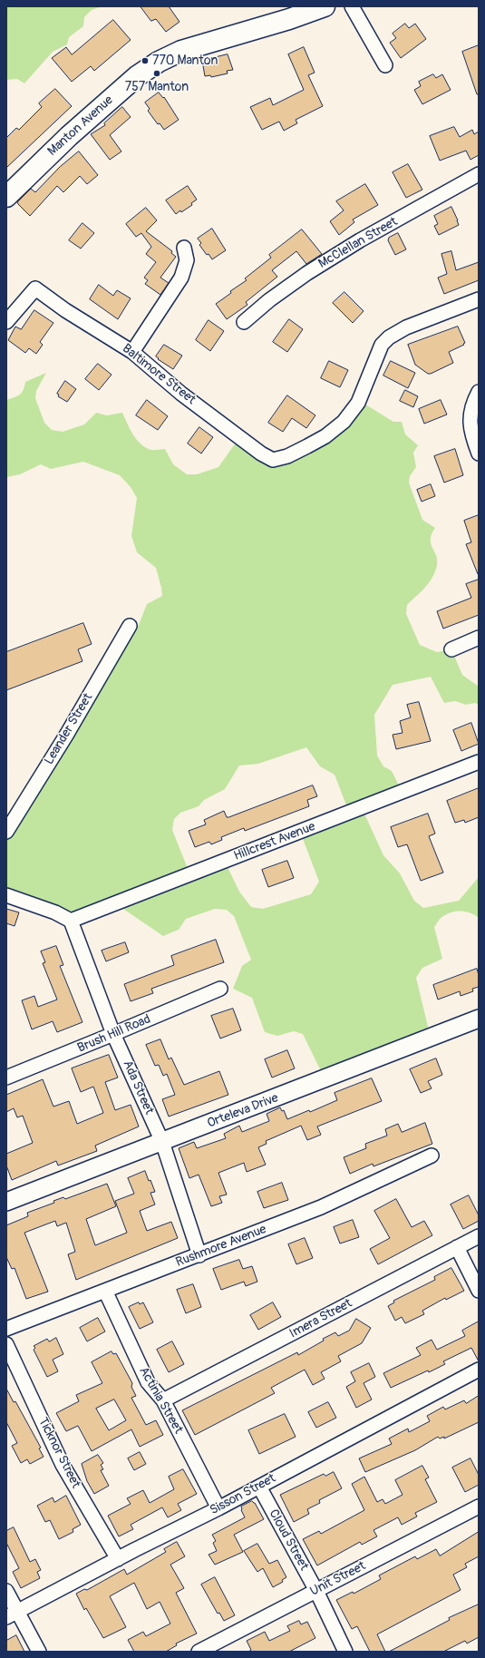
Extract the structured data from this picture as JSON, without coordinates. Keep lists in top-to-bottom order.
{
  "streets": {
    "main road": ["Manton Avenue"],
    "street": [
      "McClellan Street",
      "Baltimore Street",
      "Leander Street",
      "Hillcrest Avenue",
      "Brush Hill Road",
      "Ada Street",
      "Orteleva Drive",
      "Rushmore Avenue",
      "Imera Street",
      "Actinia Street",
      "Ticknor Street",
      "Sisson Street",
      "Cloud Street",
      "Unit Street"
    ]
  },
  "crossings": [
    ["Hillcrest Avenue", "Ada Street"],
    ["Brush Hill Road", "Ada Street"],
    ["Ada Street", "Orteleva Drive"],
    ["Ada Street", "Rushmore Avenue"],
    ["Rushmore Avenue", "Actinia Street"],
    ["Imera Street", "Actinia Street"],
    ["Actinia Street", "Sisson Street"],
    ["Ticknor Street", "Sisson Street"],
    ["Sisson Street", "Cloud Street"],
    ["Cloud Street", "Unit Street"]
  ],
  "places": ["770 Manton", "757 Manton"]
}
